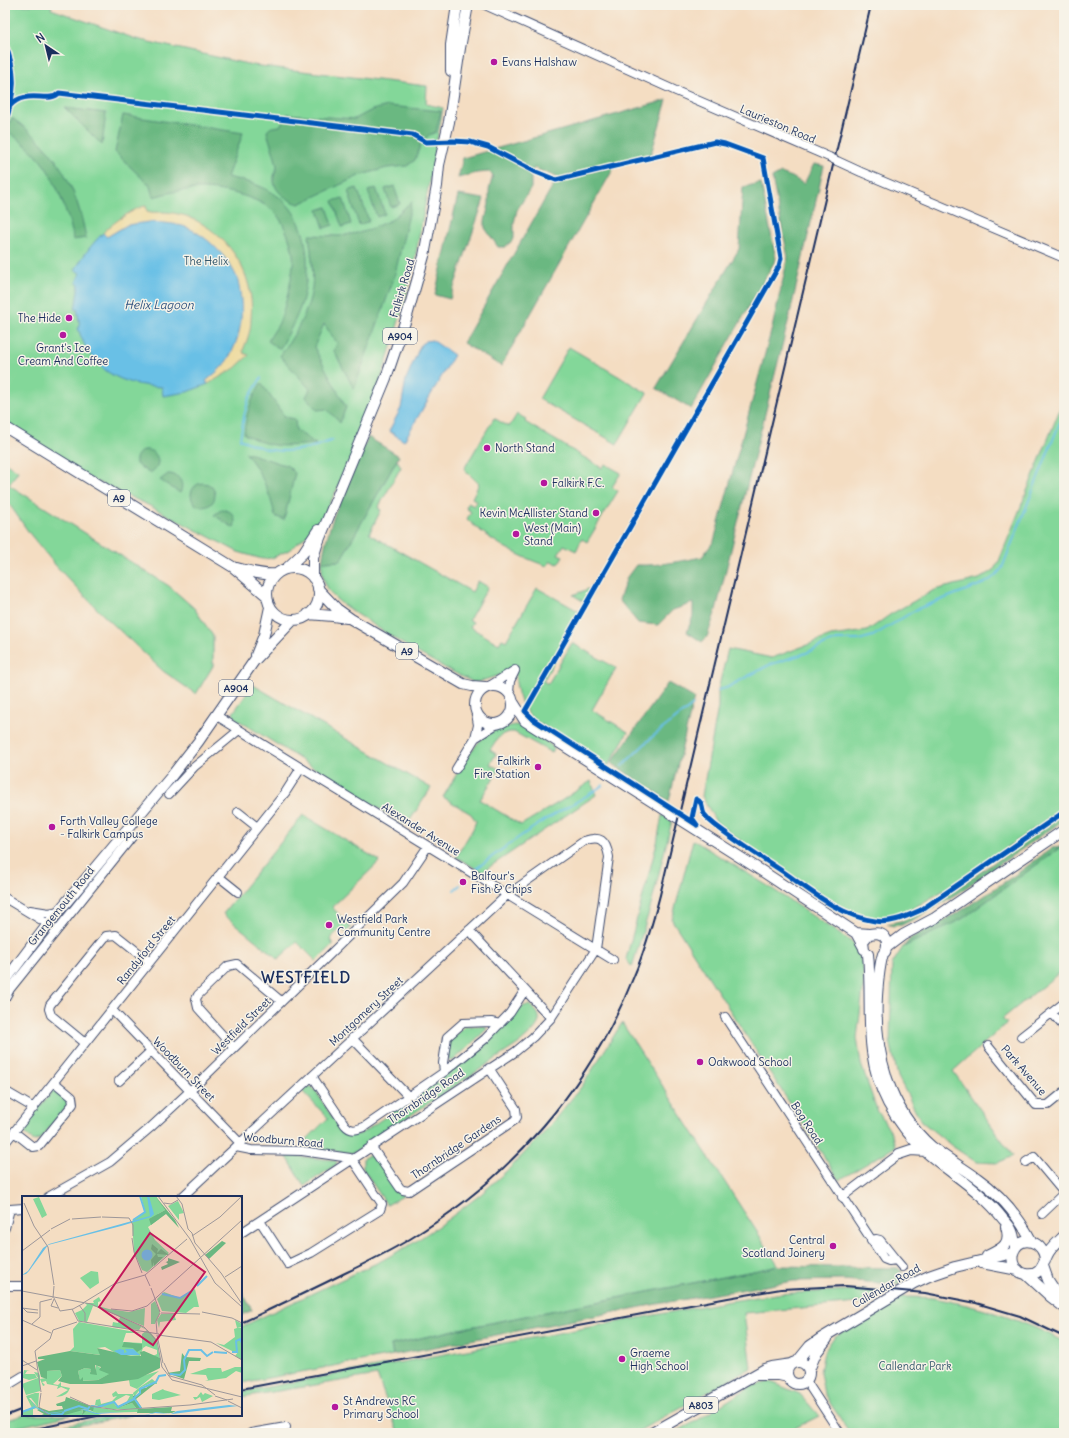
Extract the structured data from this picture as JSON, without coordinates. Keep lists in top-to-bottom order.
{
  "streets": {
    "main road": [
      "Falkirk Road",
      "A904",
      "A9",
      "Grangemouth Road",
      "Callendar Road",
      "A803"
    ],
    "street": [
      "Laurieston Road",
      "Alexander Avenue",
      "Randyford Street",
      "Montgomery Street",
      "Westfield Street",
      "Woodburn Street",
      "Park Avenue",
      "Thornbridge Road",
      "Bog Road",
      "Woodburn Road",
      "Thornbridge Gardens"
    ]
  },
  "crossings": [
    ["Falkirk Road", "A9"],
    ["Falkirk Road", "Grangemouth Road"],
    ["A9", "Grangemouth Road"],
    ["Alexander Avenue", "Grangemouth Road"],
    ["Alexander Avenue", "Randyford Street"],
    ["Alexander Avenue", "Montgomery Street"],
    ["Alexander Avenue", "Westfield Street"],
    ["Alexander Avenue", "Thornbridge Road"],
    ["Randyford Street", "Woodburn Street"],
    ["Montgomery Street", "Woodburn Street"],
    ["Montgomery Street", "Thornbridge Road"],
    ["Montgomery Street", "Woodburn Road"],
    ["Westfield Street", "Woodburn Street"],
    ["Woodburn Street", "Woodburn Road"],
    ["Thornbridge Road", "Woodburn Road"],
    ["Thornbridge Road", "Thornbridge Gardens"],
    ["Callendar Road", "A803"]
  ],
  "districts": ["WESTFIELD"],
  "water": ["Helix Lagoon"],
  "parks": ["The Helix", "Callendar Park"],
  "places": [
    "Evans Halshaw",
    "The Hide",
    "Grant's Ice Cream And Coffee",
    "North Stand",
    "Falkirk F.C.",
    "Kevin McAllister Stand",
    "West (Main) Stand",
    "Falkirk Fire Station",
    "Forth Valley College - Falkirk Campus",
    "Balfour's Fish & Chips",
    "Westfield Park Community Centre",
    "Oakwood School",
    "Central Scotland Joinery",
    "Graeme High School",
    "St Andrews RC Primary School"
  ],
  "north": "top left"
}
